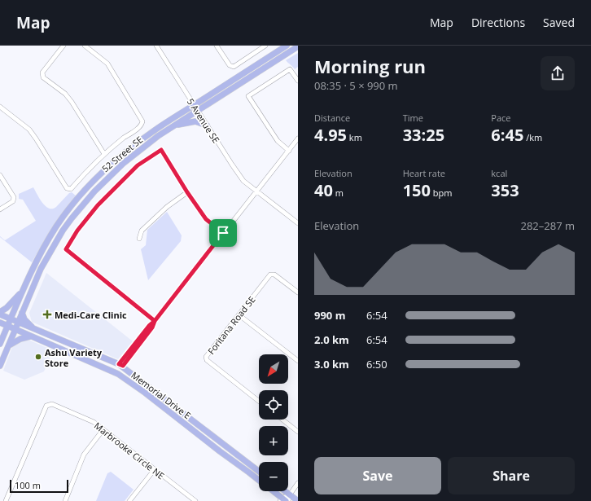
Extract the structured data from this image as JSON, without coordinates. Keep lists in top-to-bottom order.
{
  "streets": {
    "main road": ["52 Street SE", "Memorial Drive E"],
    "street": ["5 Avenue SE", "Foritana Road SE", "Marbrooke Circle NE"]
  },
  "crossings": [
    ["5 Avenue SE", "52 Street SE"],
    ["52 Street SE", "Memorial Drive E"]
  ],
  "places": {
    "health": ["Medi-Care Clinic"],
    "other": ["Ashu Variety Store"]
  },
  "scale_bar": "100 m",
  "north": "bottom left",
  "page": {
    "header": "Map",
    "nav": ["Map", "Directions", "Saved"],
    "heading": ["Morning run", "08:35 · 5 × 990 m"],
    "stats": [
      ["Distance", "4.95 km"],
      ["Time", "33:25"],
      ["Pace", "6:45 /km"],
      ["Elevation", "40 m"],
      ["Heart rate", "150 bpm"],
      ["kcal", "353"]
    ],
    "chart": ["Elevation", "282–287 m"],
    "list": [
      {
        "name": "990 m",
        "note": "6:54"
      },
      {
        "name": "2.0 km",
        "note": "6:54"
      },
      {
        "name": "3.0 km",
        "note": "6:50"
      }
    ],
    "map_buttons": ["+", "−"],
    "buttons": ["Save", "Share"],
    "scale": "100 m"
  }
}
